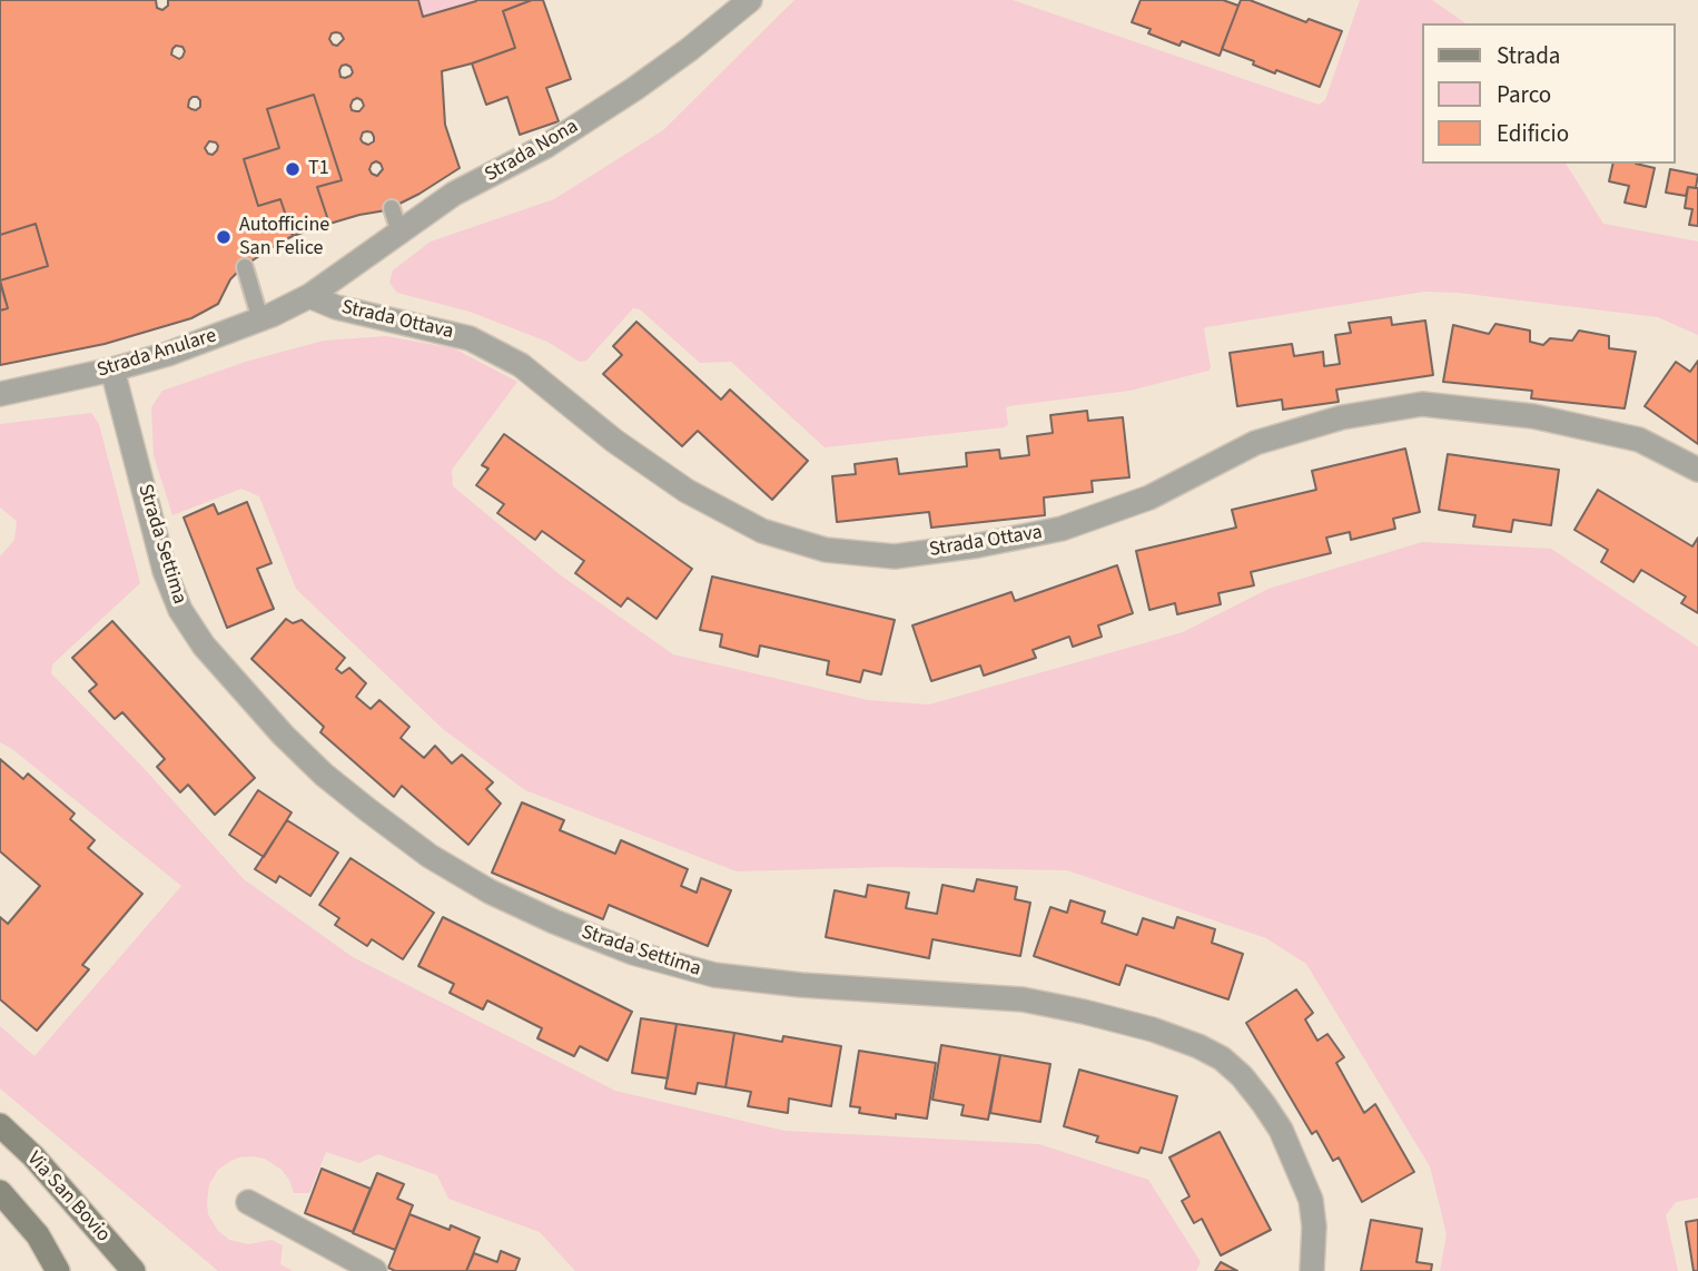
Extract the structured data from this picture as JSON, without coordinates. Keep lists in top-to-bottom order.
{
  "streets": {
    "main road": ["Via San Bovio"],
    "street": [
      "Strada Nona",
      "Strada Ottava",
      "Strada Anulare",
      "Strada Settima"
    ]
  },
  "crossings": [
    ["Strada Nona", "Strada Ottava"],
    ["Strada Nona", "Strada Anulare"],
    ["Strada Ottava", "Strada Anulare"],
    ["Strada Anulare", "Strada Settima"]
  ],
  "places": ["T1", "Autofficine San Felice"],
  "legend": ["Strada", "Parco", "Edificio"]
}
